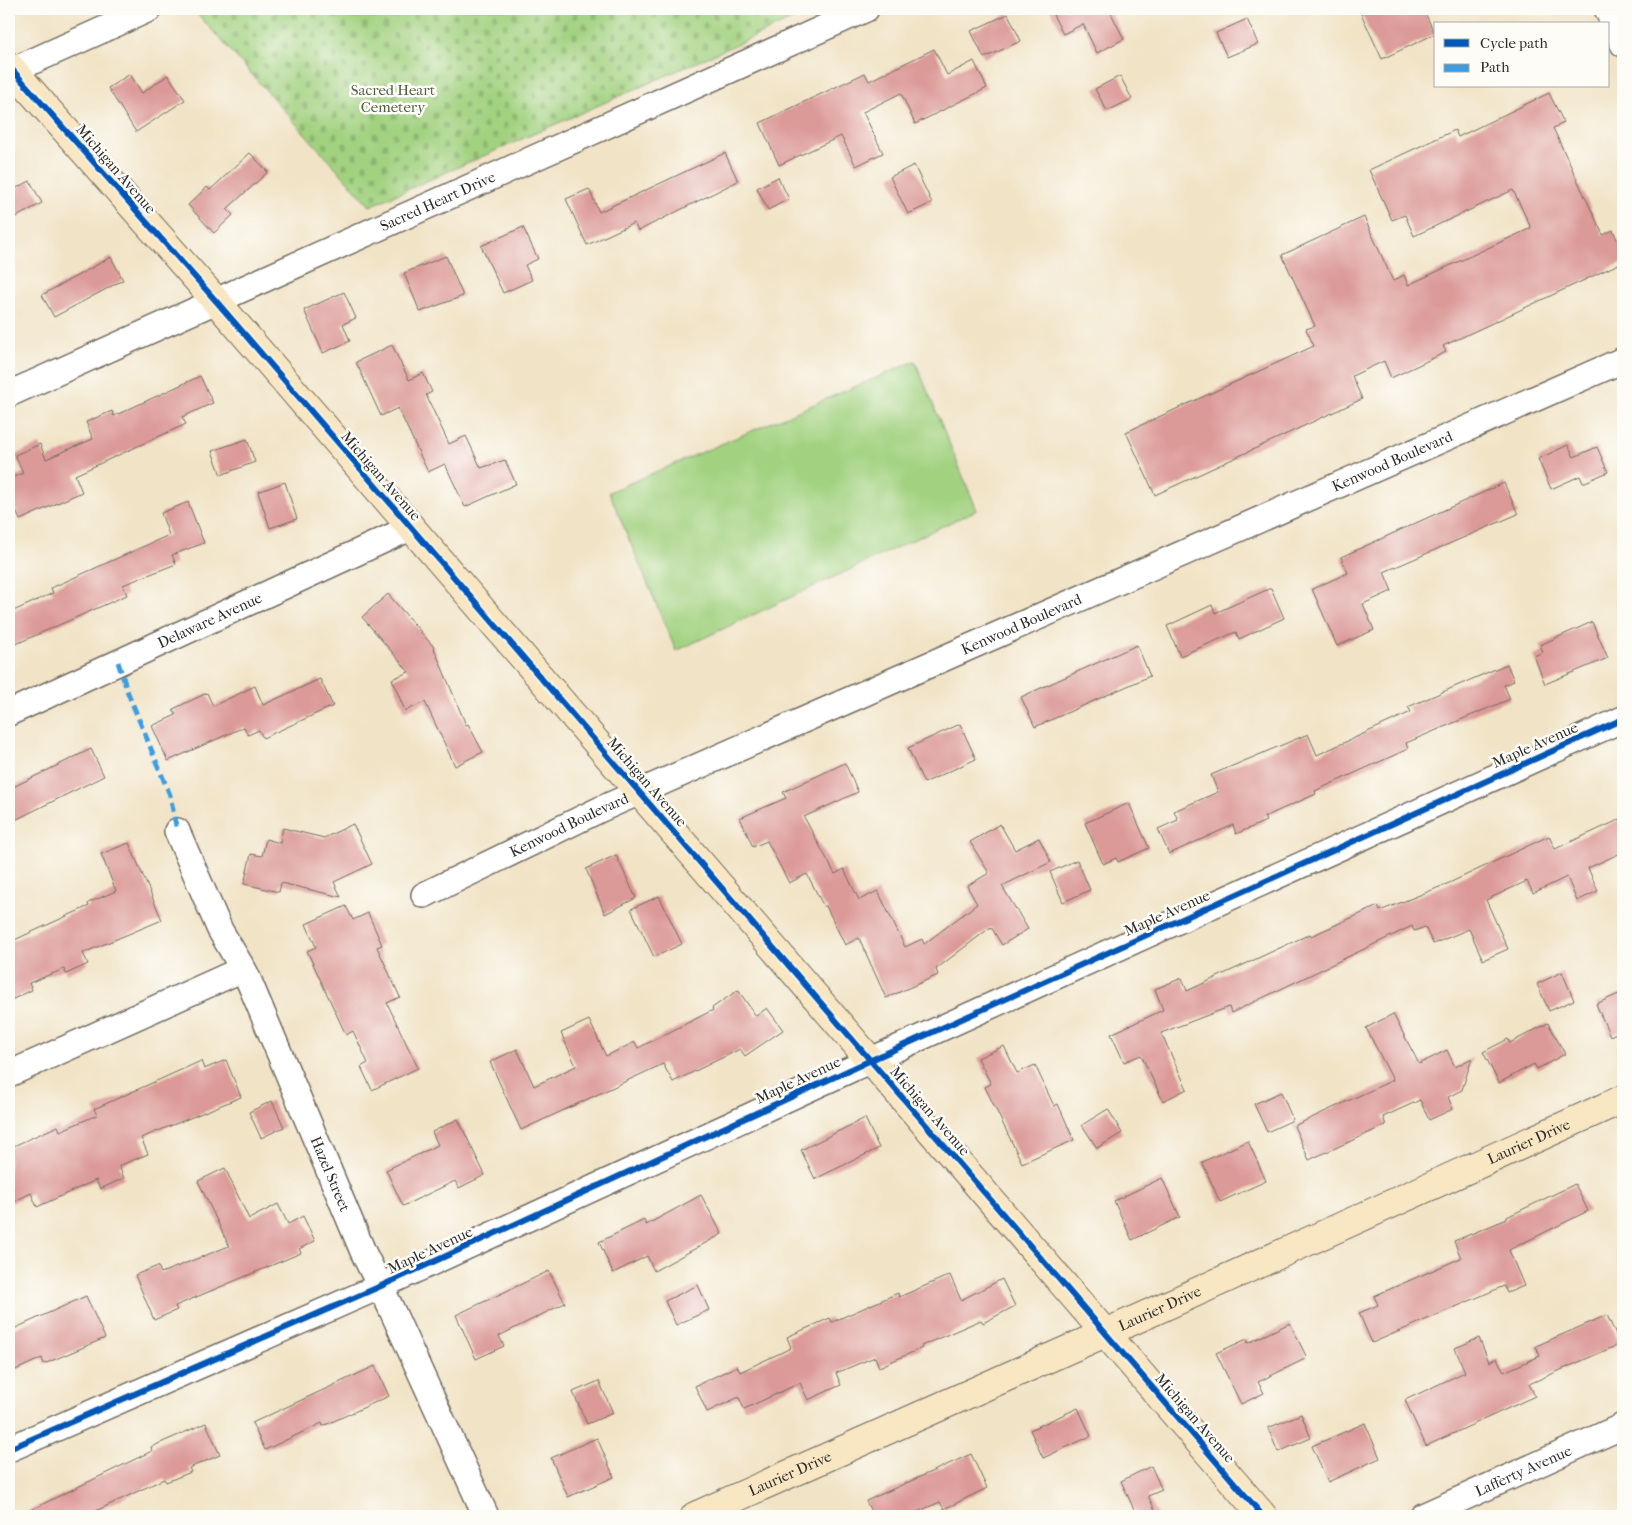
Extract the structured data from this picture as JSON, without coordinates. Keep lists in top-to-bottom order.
{
  "streets": {
    "street": [
      "Michigan Avenue",
      "Sacred Heart Drive",
      "Kenwood Boulevard",
      "Delaware Avenue",
      "Maple Avenue",
      "Laurier Drive",
      "Hazel Street",
      "Lafferty Avenue"
    ]
  },
  "crossings": [
    ["Michigan Avenue", "Sacred Heart Drive"],
    ["Michigan Avenue", "Kenwood Boulevard"],
    ["Michigan Avenue", "Delaware Avenue"],
    ["Michigan Avenue", "Maple Avenue"],
    ["Michigan Avenue", "Laurier Drive"],
    ["Maple Avenue", "Hazel Street"]
  ],
  "parks": ["Sacred Heart Cemetery"],
  "legend": ["Cycle path", "Path"]
}
